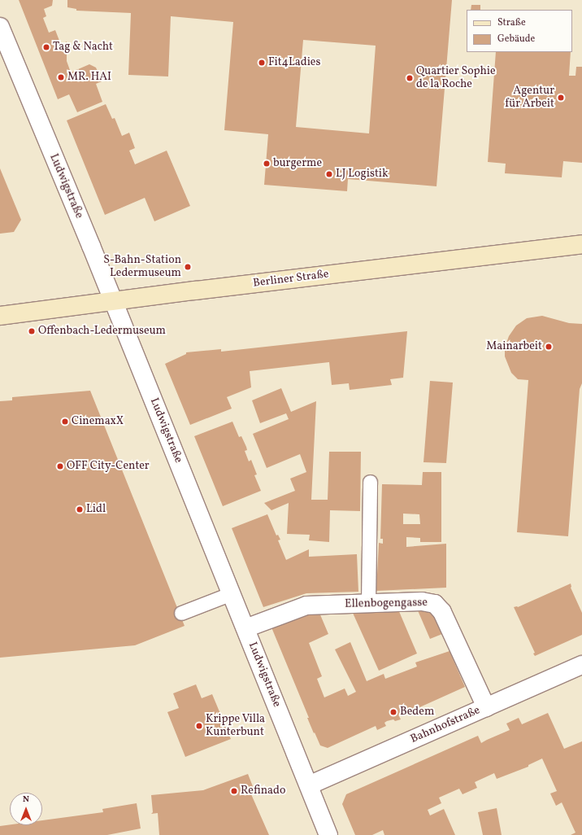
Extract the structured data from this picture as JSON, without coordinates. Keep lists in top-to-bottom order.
{
  "streets": {
    "main road": ["Berliner Straße"],
    "street": ["Ludwigstraße", "Ellenbogengasse", "Bahnhofstraße"]
  },
  "crossings": [
    ["Ludwigstraße", "Berliner Straße"],
    ["Ludwigstraße", "Ellenbogengasse"],
    ["Ludwigstraße", "Bahnhofstraße"],
    ["Ellenbogengasse", "Bahnhofstraße"]
  ],
  "places": [
    "Tag & Nacht",
    "Fit4Ladies",
    "MR. HAI",
    "Quartier Sophie de la Roche",
    "Agentur für Arbeit",
    "burgerme",
    "LJ Logistik",
    "S-Bahn-Station Ledermuseum",
    "Offenbach-Ledermuseum",
    "Mainarbeit",
    "CinemaxX",
    "OFF City-Center",
    "Lidl",
    "Bedem",
    "Krippe Villa Kunterbunt",
    "Refinado"
  ],
  "legend": ["Straße", "Gebäude"],
  "north": "top"
}
